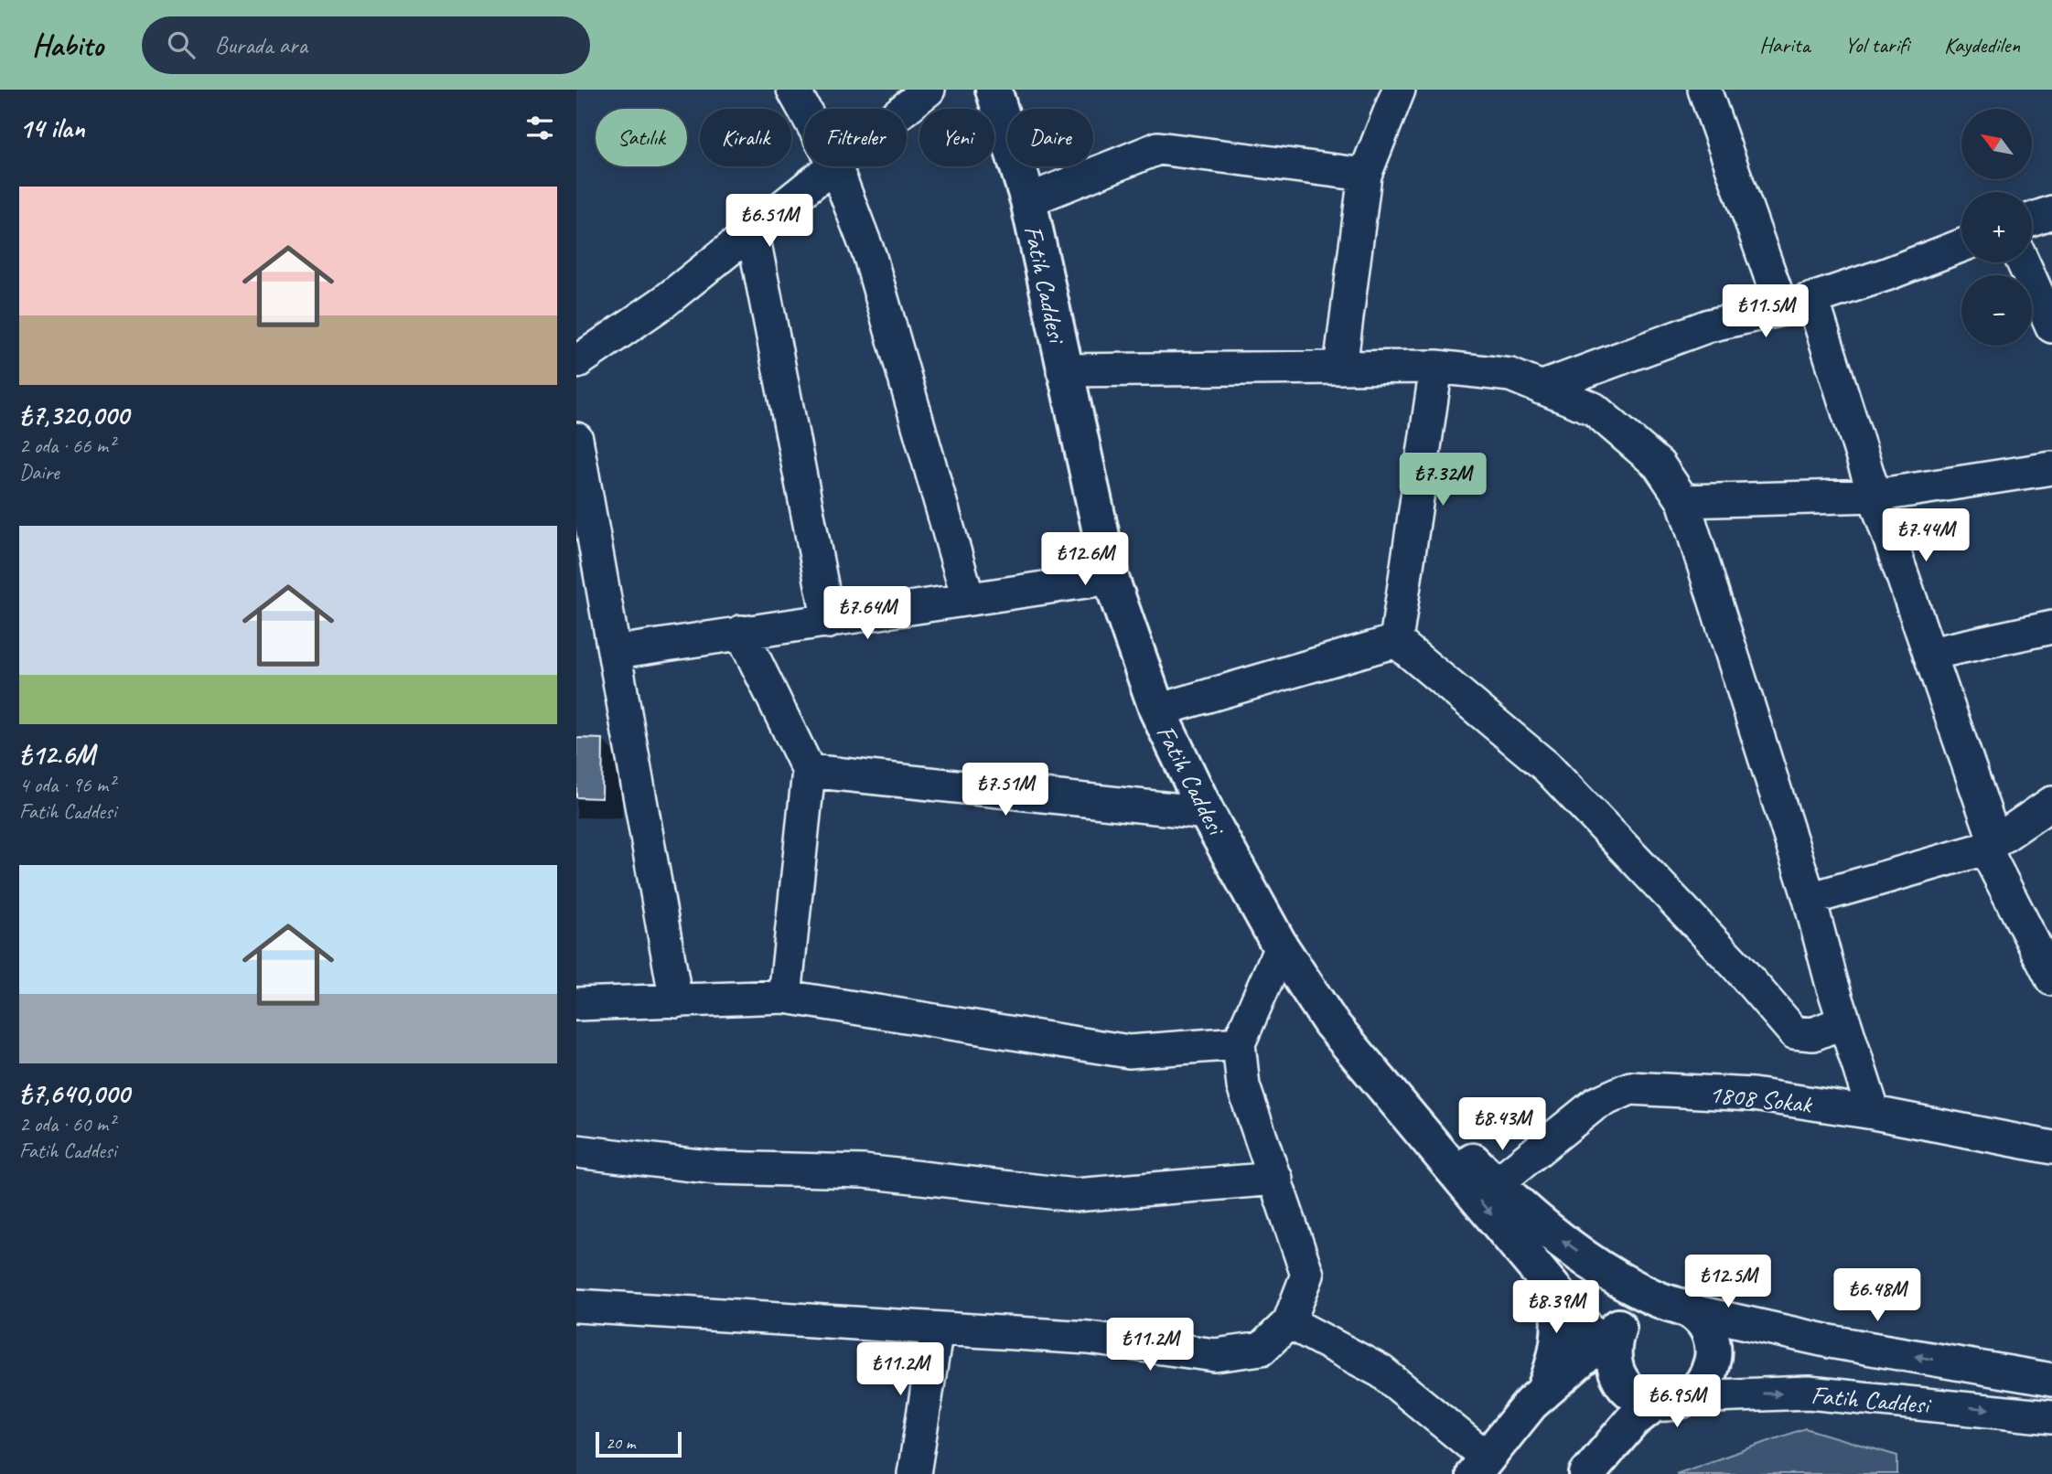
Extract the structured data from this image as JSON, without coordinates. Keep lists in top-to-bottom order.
{
  "streets": {
    "main road": ["Fatih Caddesi"],
    "street": ["1808 Sokak"]
  },
  "scale_bar": "20 m",
  "north": "top left",
  "page": {
    "header": "Habito",
    "search": "Burada ara",
    "nav": ["Harita", "Yol tarifi", "Kaydedilen"],
    "heading": "14 ilan",
    "map_buttons": ["+", "−"],
    "chip": [
      "Satılık",
      "Kiralık",
      "Filtreler",
      "Yeni",
      "Daire"
    ],
    "list": [
      {
        "name": "₺7,320,000",
        "note": "2 oda · 66 m² · Daire"
      },
      {
        "name": "₺12.6M",
        "note": "4 oda · 96 m² · Fatih Caddesi"
      },
      {
        "name": "₺7,640,000",
        "note": "2 oda · 60 m² · Fatih Caddesi"
      }
    ],
    "price": [
      "₺6.51M",
      "₺11.5M",
      "₺7.32M",
      "₺7.44M",
      "₺12.6M",
      "₺7.64M",
      "₺7.51M",
      "₺8.43M",
      "₺12.5M",
      "₺6.48M",
      "₺8.39M",
      "₺11.2M",
      "₺11.2M",
      "₺6.95M"
    ],
    "scale": "20 m"
  }
}
